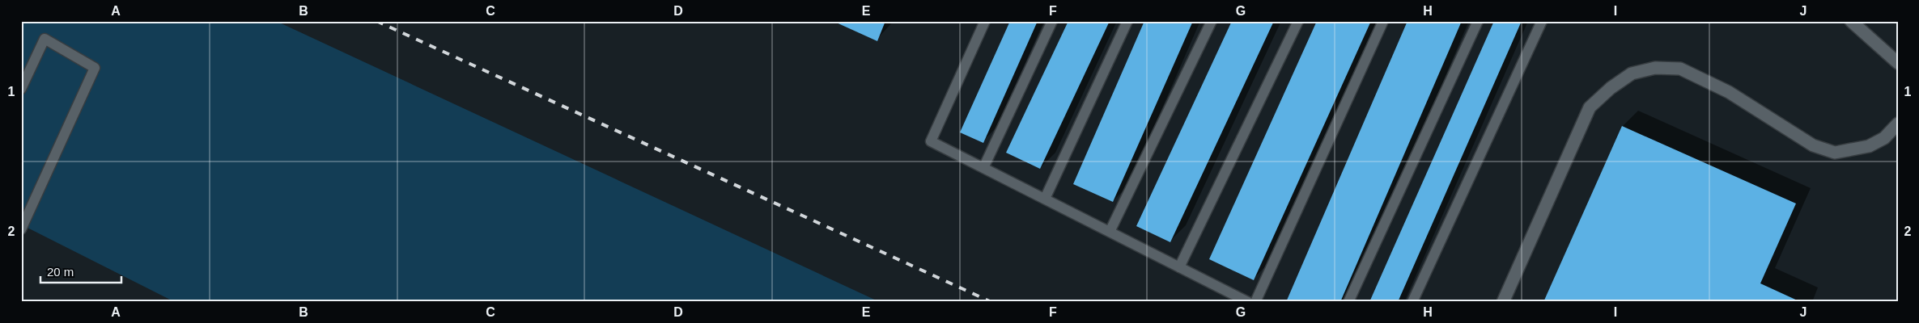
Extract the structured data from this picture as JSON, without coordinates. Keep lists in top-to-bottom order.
{
  "scale_bar": "20 m",
  "grid": {
    "columns": [
      "A",
      "B",
      "C",
      "D",
      "E",
      "F",
      "G",
      "H",
      "I",
      "J"
    ],
    "rows": ["1", "2"]
  }
}
